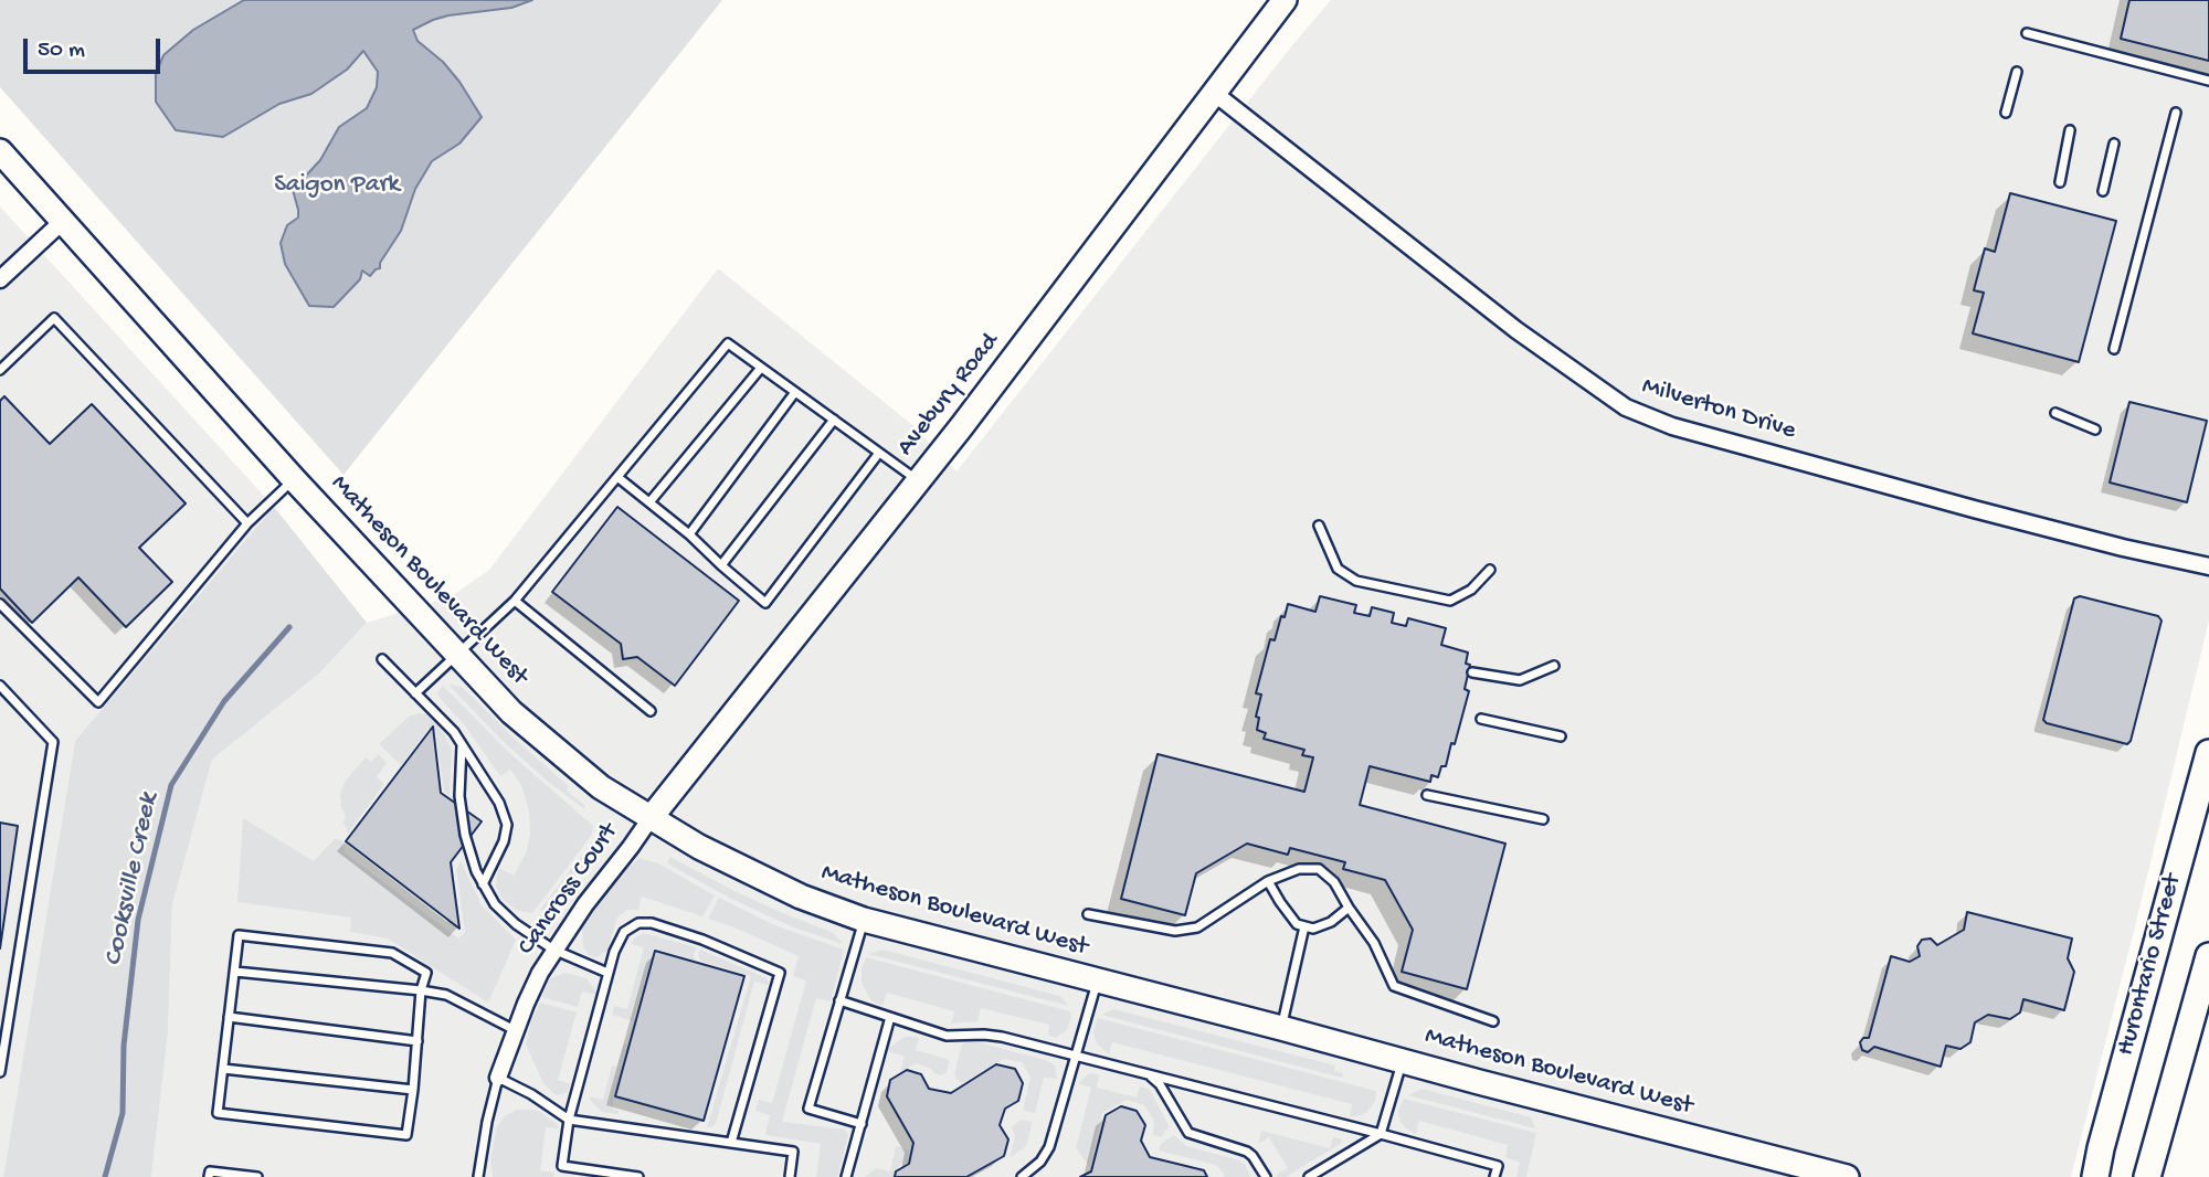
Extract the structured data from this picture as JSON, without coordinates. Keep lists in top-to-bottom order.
{
  "streets": {
    "main road": ["Hurontario Street"],
    "street": [
      "Avebury Road",
      "Milverton Drive",
      "Matheson Boulevard West",
      "Cancross Court"
    ]
  },
  "crossings": [
    ["Avebury Road", "Milverton Drive"],
    ["Avebury Road", "Matheson Boulevard West"],
    ["Avebury Road", "Cancross Court"],
    ["Matheson Boulevard West", "Cancross Court"]
  ],
  "water": ["Cooksville Creek"],
  "parks": ["Saigon Park"],
  "scale_bar": "50 m"
}
